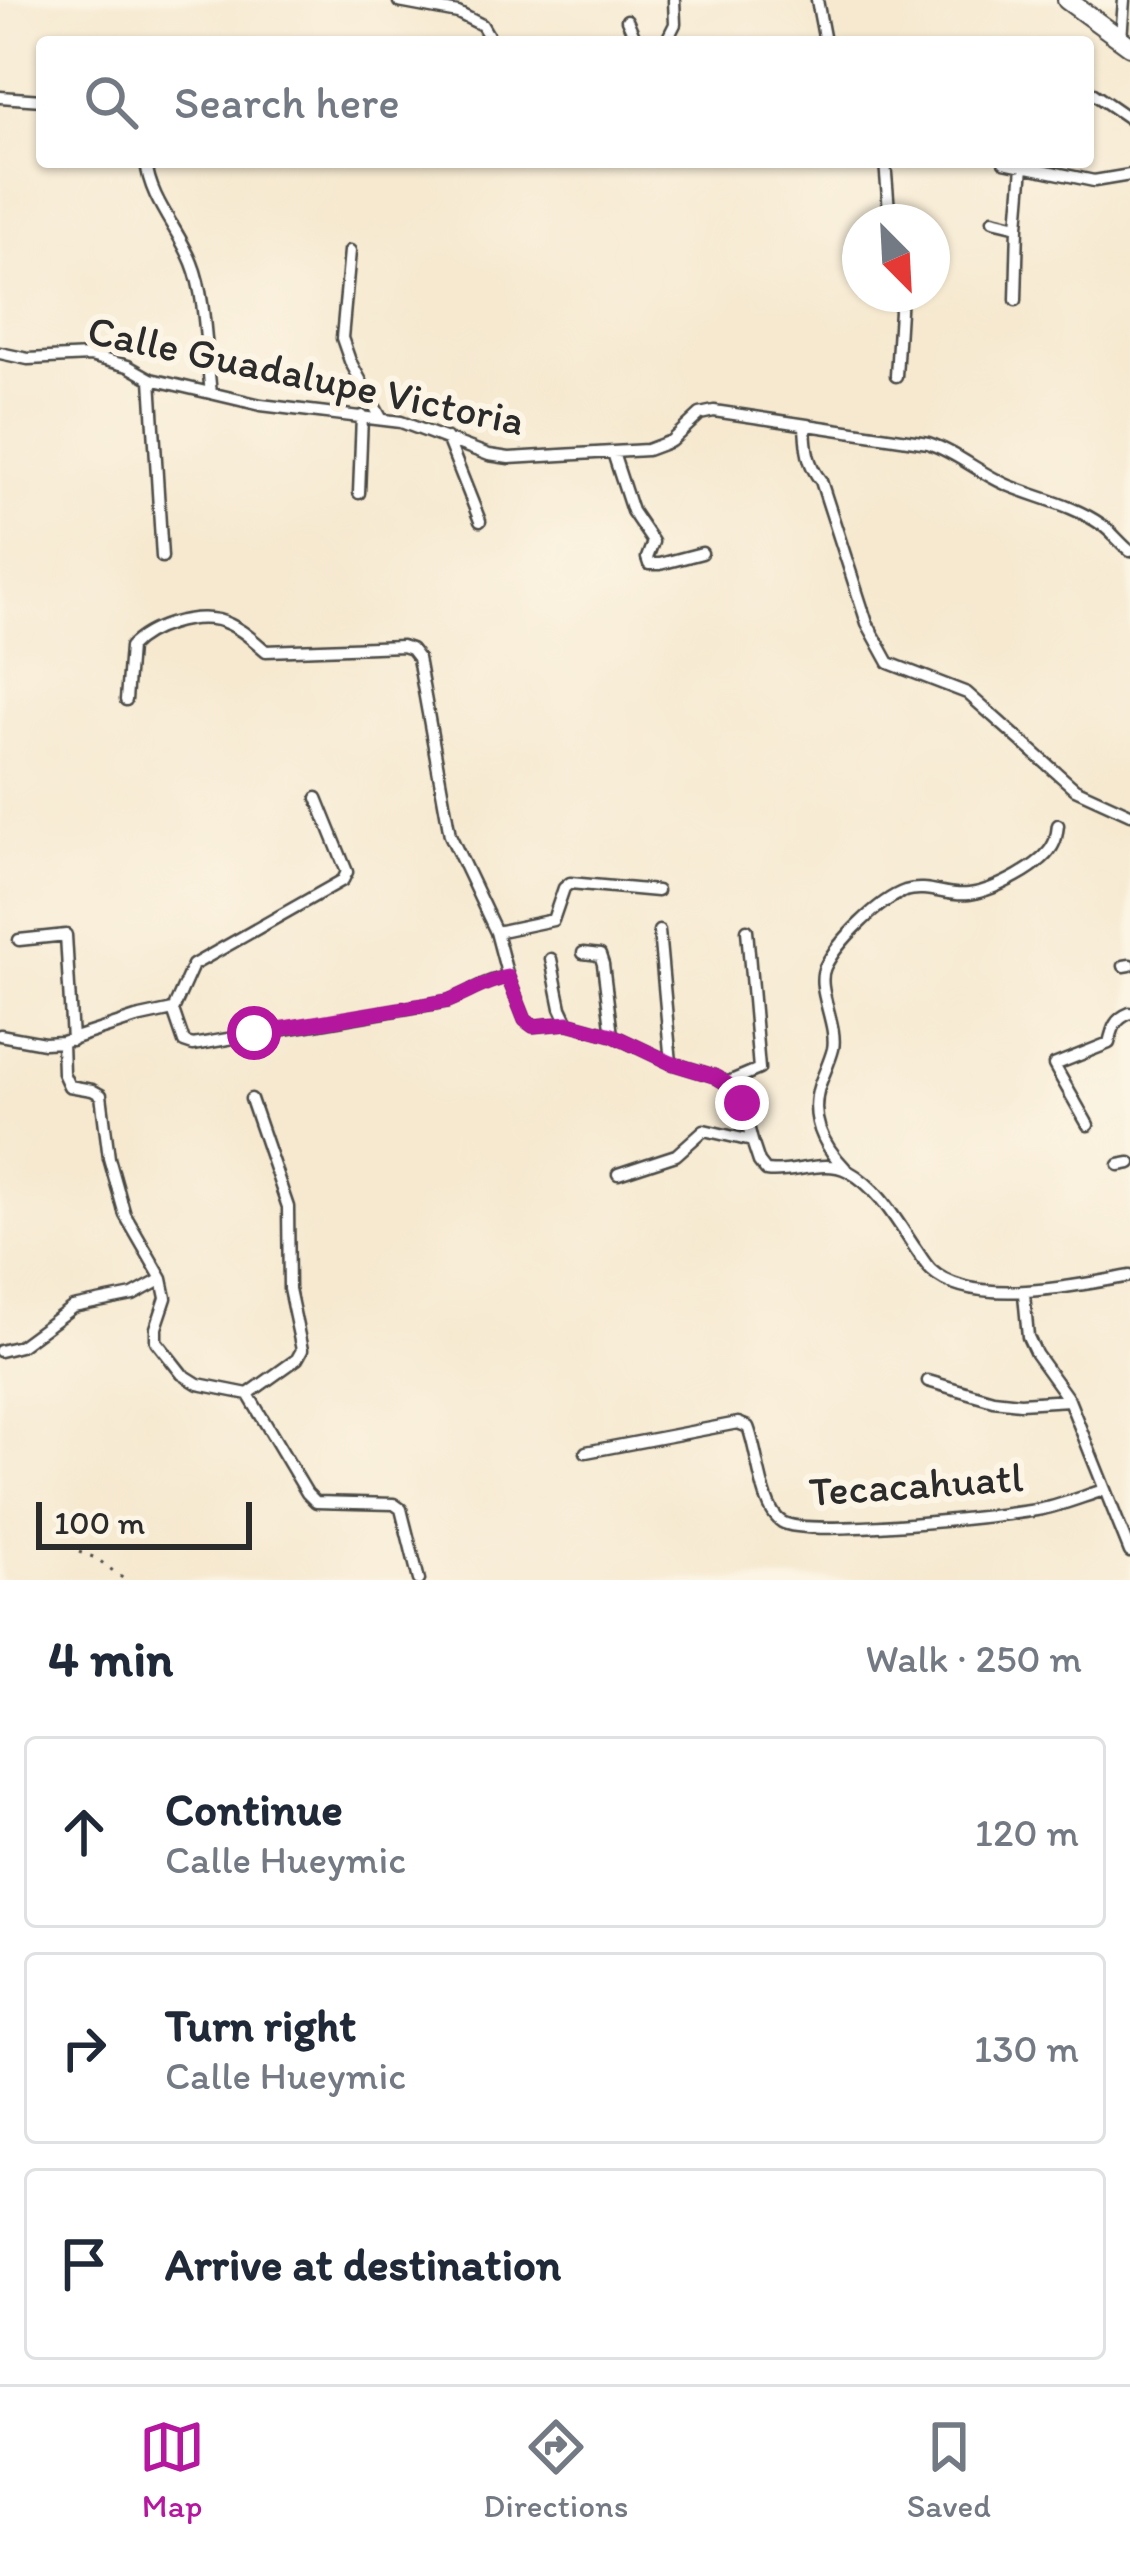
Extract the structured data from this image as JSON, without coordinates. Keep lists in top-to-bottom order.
{
  "streets": {
    "street": ["Calle Guadalupe Victoria", "Tecacahuatl"]
  },
  "scale_bar": "100 m",
  "north": "bottom right",
  "page": {
    "search": "Search here",
    "scale": "100 m",
    "heading": ["4 min", "Walk · 250 m"],
    "list": [
      ["Continue", "Calle Hueymic", "120 m"],
      ["Turn right", "Calle Hueymic", "130 m"],
      "Arrive at destination"
    ],
    "nav": ["Map", "Directions", "Saved"]
  }
}
